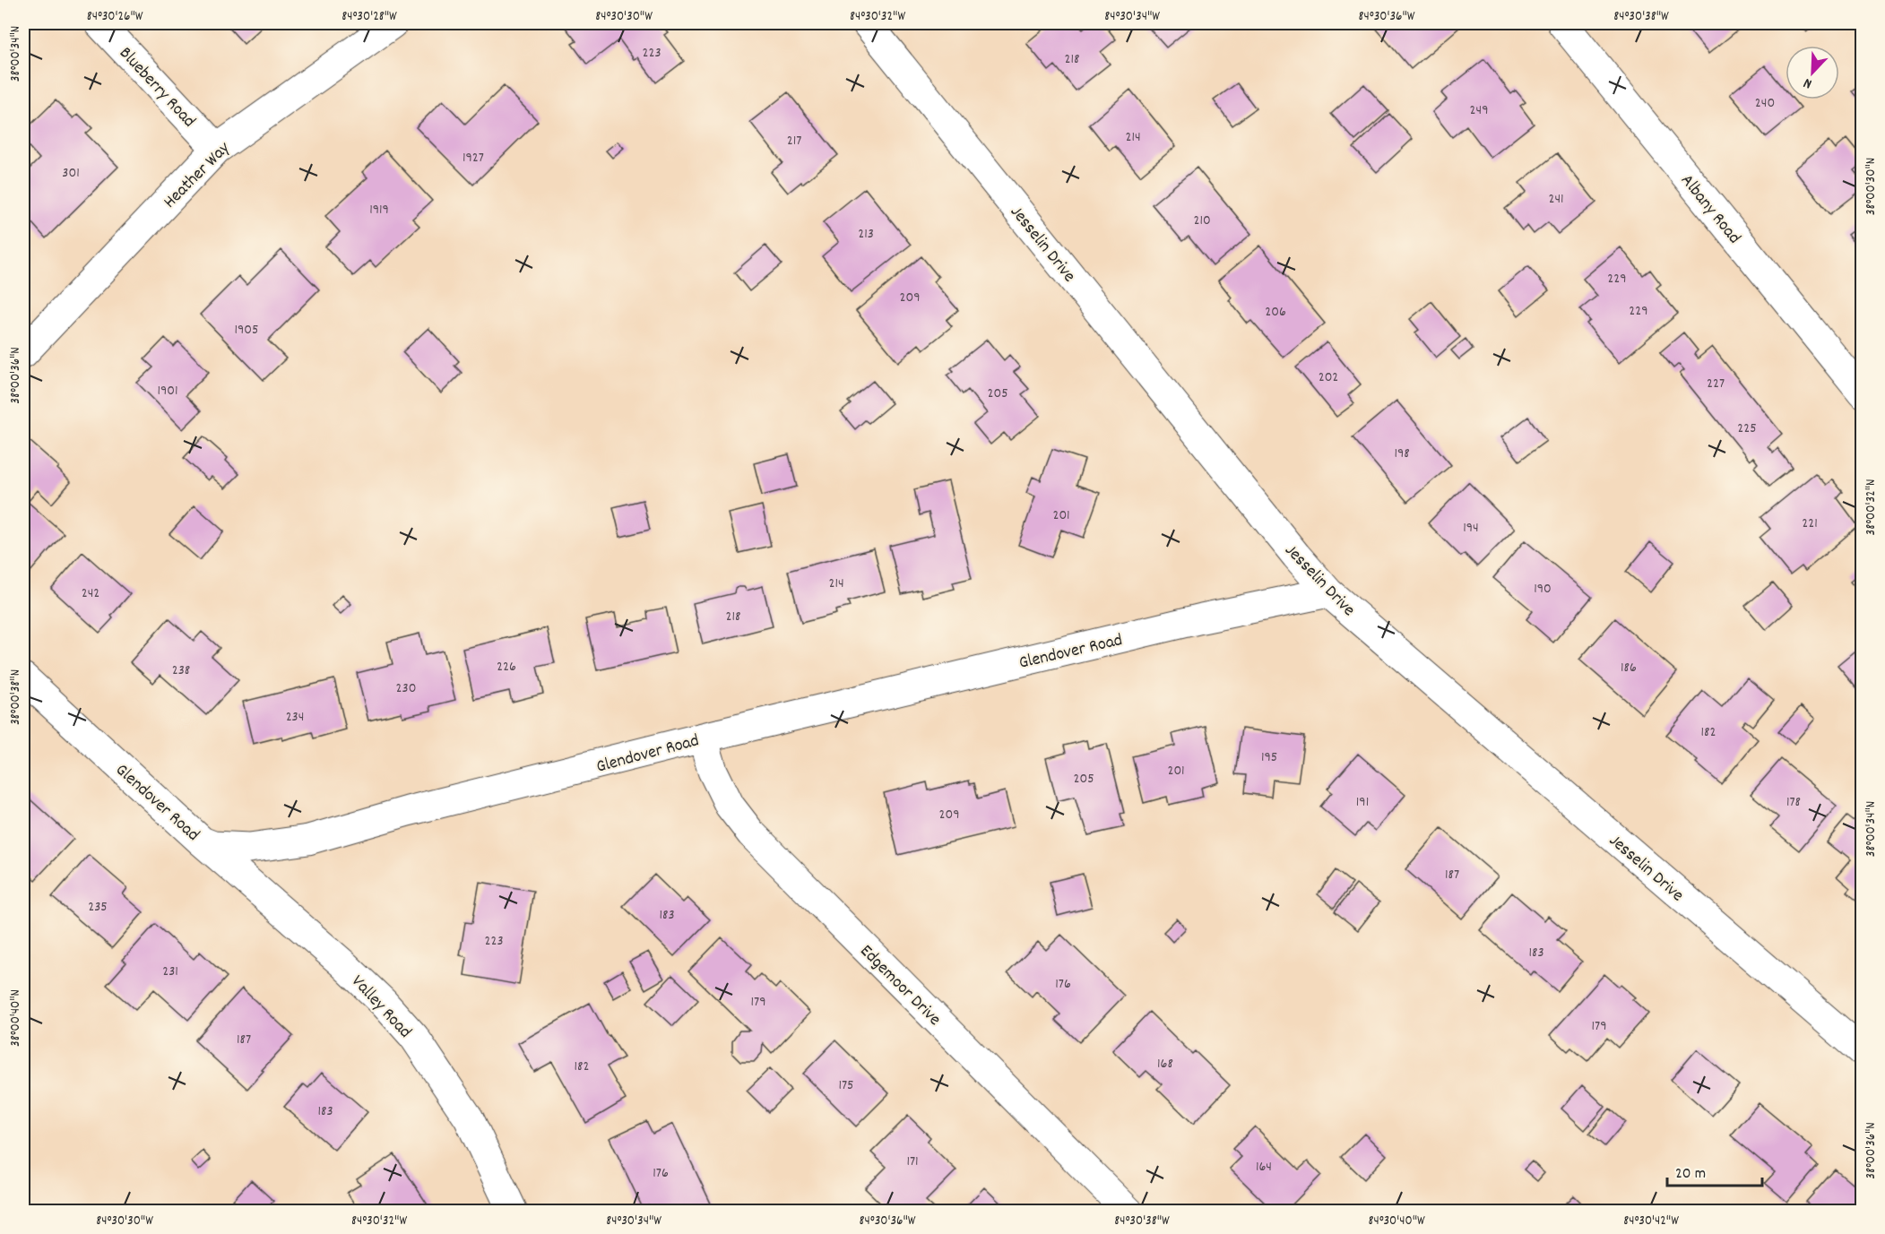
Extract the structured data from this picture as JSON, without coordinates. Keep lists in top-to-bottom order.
{
  "streets": {
    "street": [
      "Blueberry Road",
      "Heather Way",
      "Albany Road",
      "Jesselin Drive",
      "Glendover Road",
      "Edgemoor Drive",
      "Valley Road"
    ]
  },
  "crossings": [
    ["Blueberry Road", "Heather Way"],
    ["Jesselin Drive", "Glendover Road"],
    ["Glendover Road", "Edgemoor Drive"],
    ["Glendover Road", "Valley Road"]
  ],
  "house_numbers": [
    "223",
    "218",
    "240",
    "249",
    "214",
    "217",
    "1927",
    "301",
    "241",
    "1919",
    "210",
    "213",
    "229",
    "209",
    "229",
    "206",
    "1905",
    "202",
    "227",
    "1901",
    "205",
    "225",
    "198",
    "201",
    "221",
    "194",
    "214",
    "190",
    "242",
    "218",
    "226",
    "186",
    "238",
    "230",
    "234",
    "182",
    "195",
    "201",
    "205",
    "191",
    "178",
    "209",
    "187",
    "235",
    "183",
    "223",
    "183",
    "231",
    "176",
    "179",
    "179",
    "187",
    "168",
    "182",
    "175",
    "183",
    "171",
    "164",
    "176"
  ],
  "scale_bar": "20 m",
  "north": "bottom left",
  "coordinates": [
    "84°30'26\"W",
    "84°30'28\"W",
    "84°30'30\"W",
    "84°30'32\"W",
    "84°30'34\"W",
    "84°30'36\"W",
    "84°30'38\"W",
    "38°00'34\"N",
    "38°00'30\"N",
    "38°00'36\"N",
    "38°00'32\"N",
    "38°00'38\"N",
    "38°00'40\"N",
    "84°30'40\"W",
    "84°30'42\"W"
  ]
}
